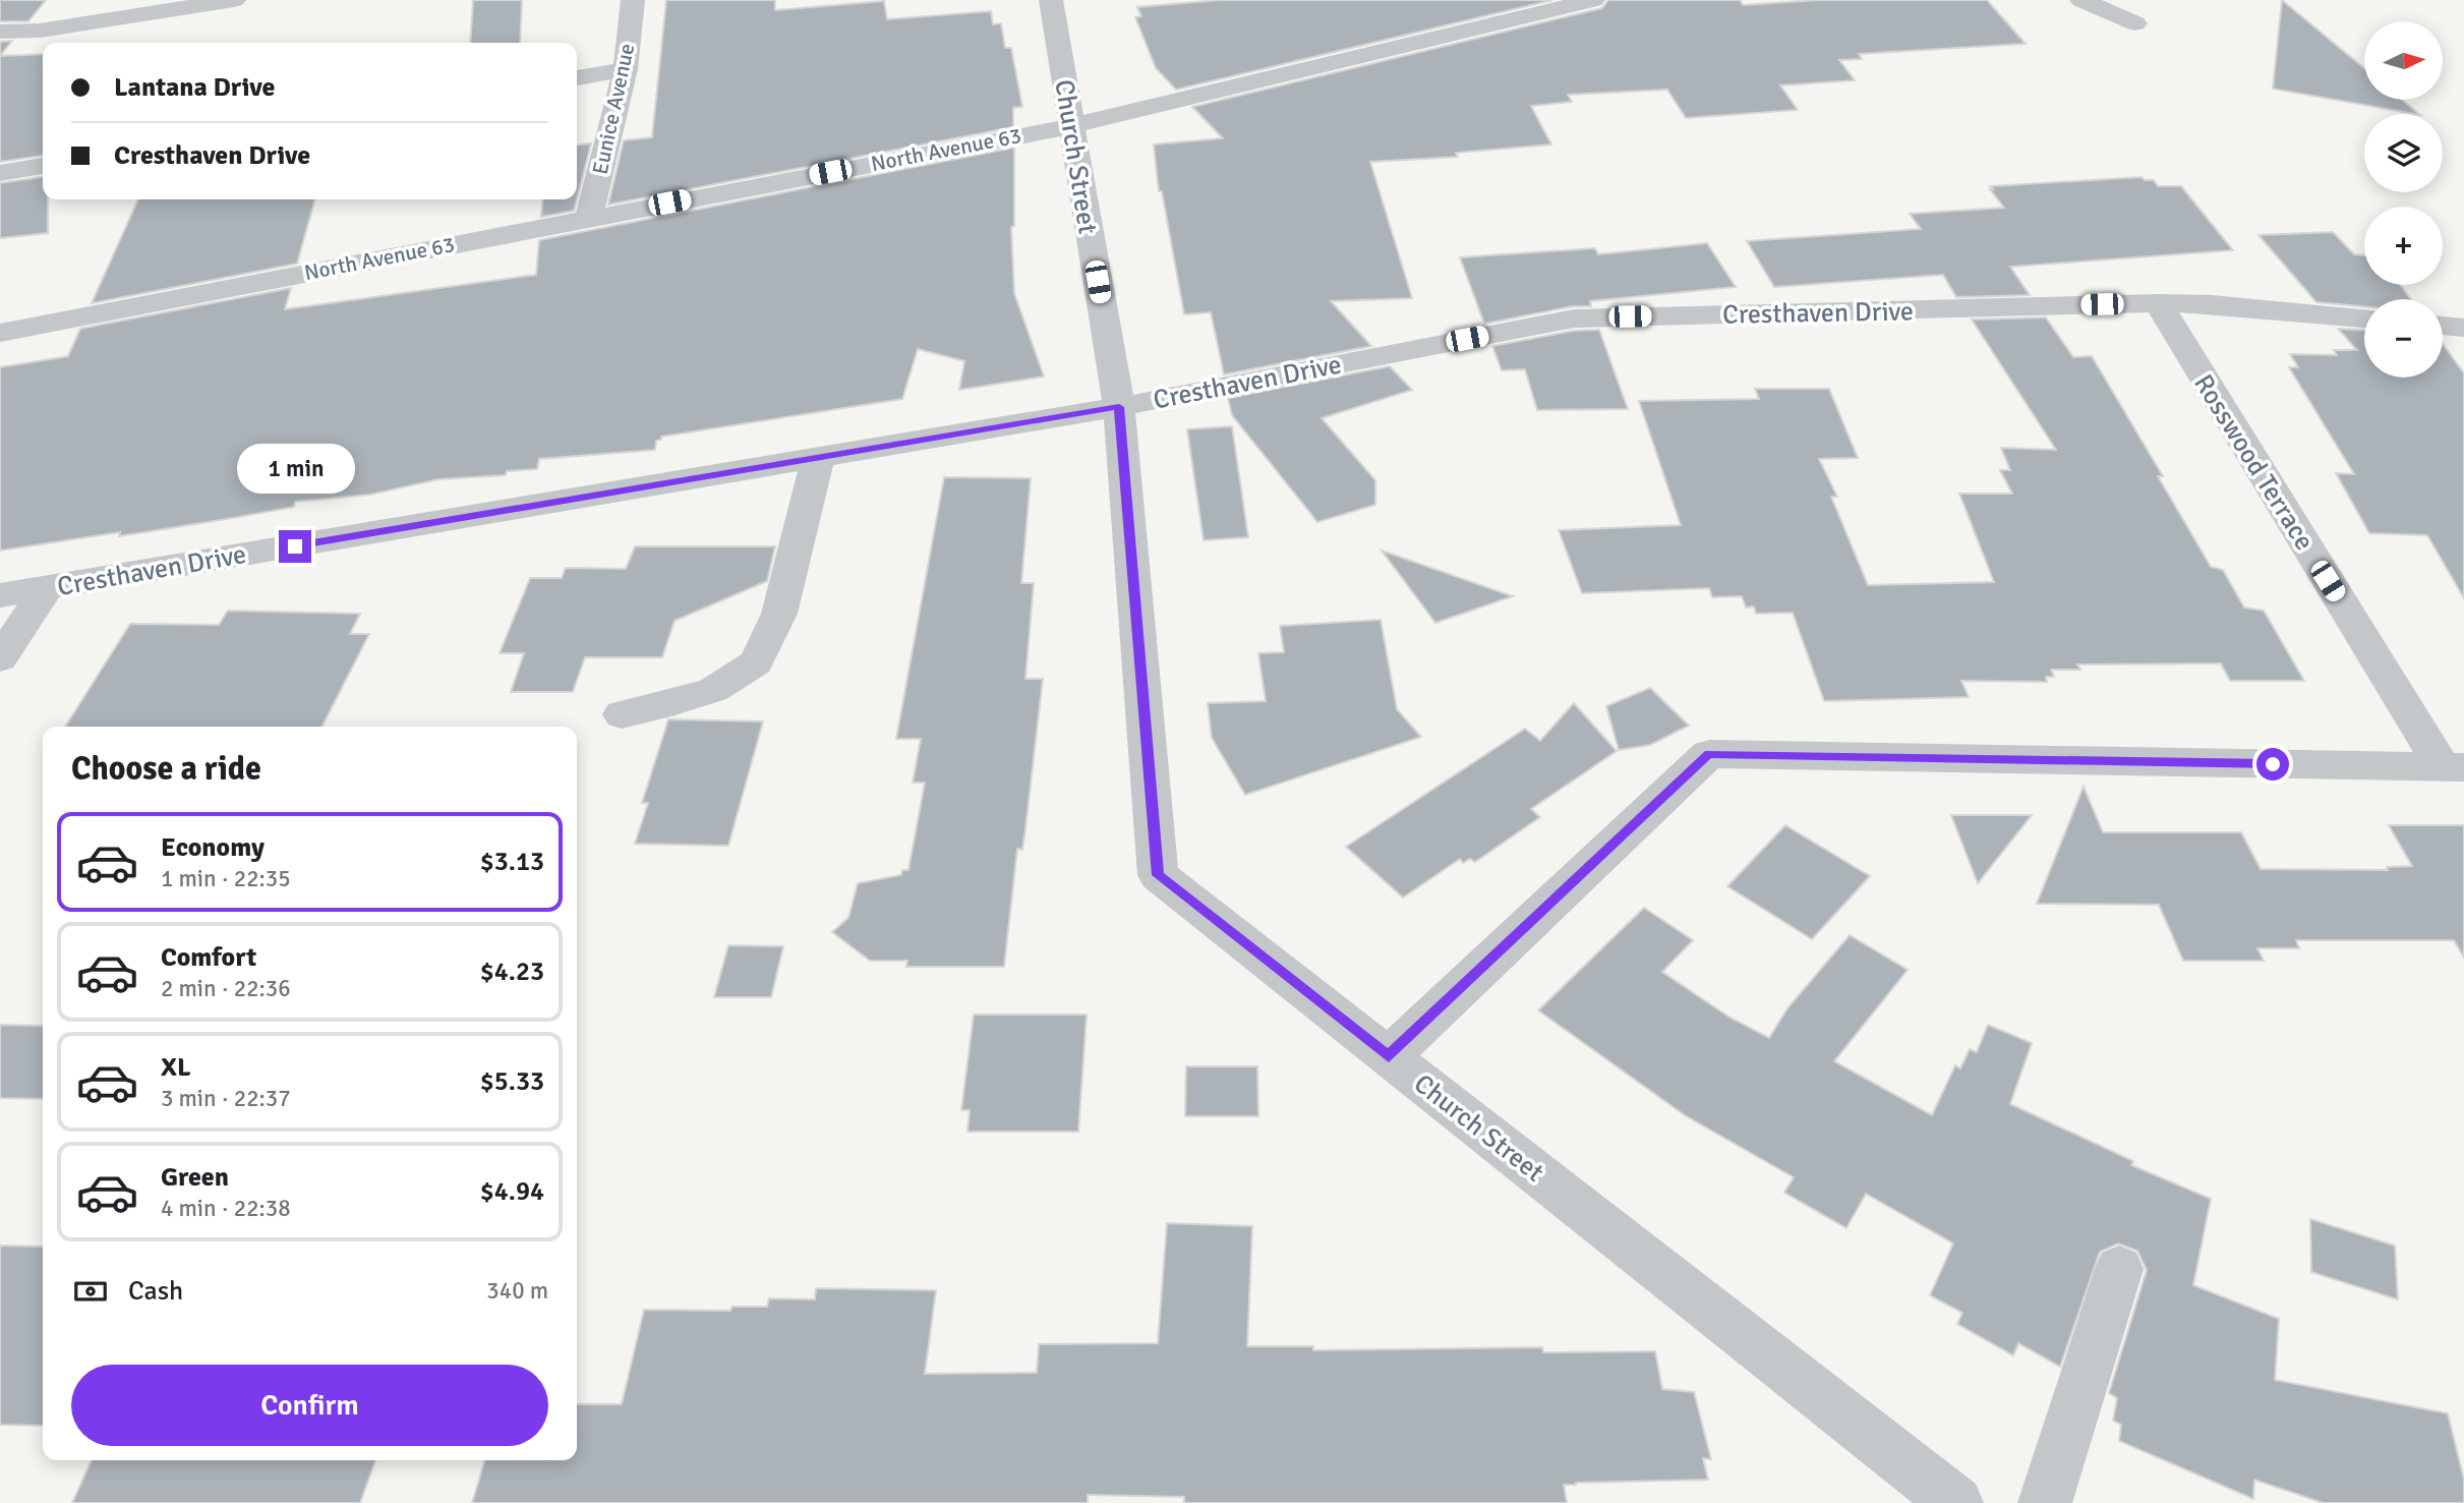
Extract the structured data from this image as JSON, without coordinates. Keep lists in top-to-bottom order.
{
  "streets": {
    "street": [
      "Eunice Avenue",
      "North Avenue 63",
      "Church Street",
      "Cresthaven Drive",
      "Rosswood Terrace"
    ]
  },
  "crossings": [
    ["Eunice Avenue", "North Avenue 63"],
    ["North Avenue 63", "Church Street"],
    ["Church Street", "Cresthaven Drive"],
    ["Cresthaven Drive", "Rosswood Terrace"]
  ],
  "north": "right",
  "page": {
    "map_buttons": ["+", "−"],
    "banner": ["Lantana Drive", "Cresthaven Drive"],
    "bubble": "1 min",
    "heading": "Choose a ride",
    "list": [
      {
        "name": "Economy",
        "note": "1 min · 22:35",
        "value": "$3.13"
      },
      {
        "name": "Comfort",
        "note": "2 min · 22:36",
        "value": "$4.23"
      },
      {
        "name": "XL",
        "note": "3 min · 22:37",
        "value": "$5.33"
      },
      {
        "name": "Green",
        "note": "4 min · 22:38",
        "value": "$4.94"
      }
    ],
    "pay": ["Cash", "340 m"],
    "buttons": "Confirm"
  }
}
